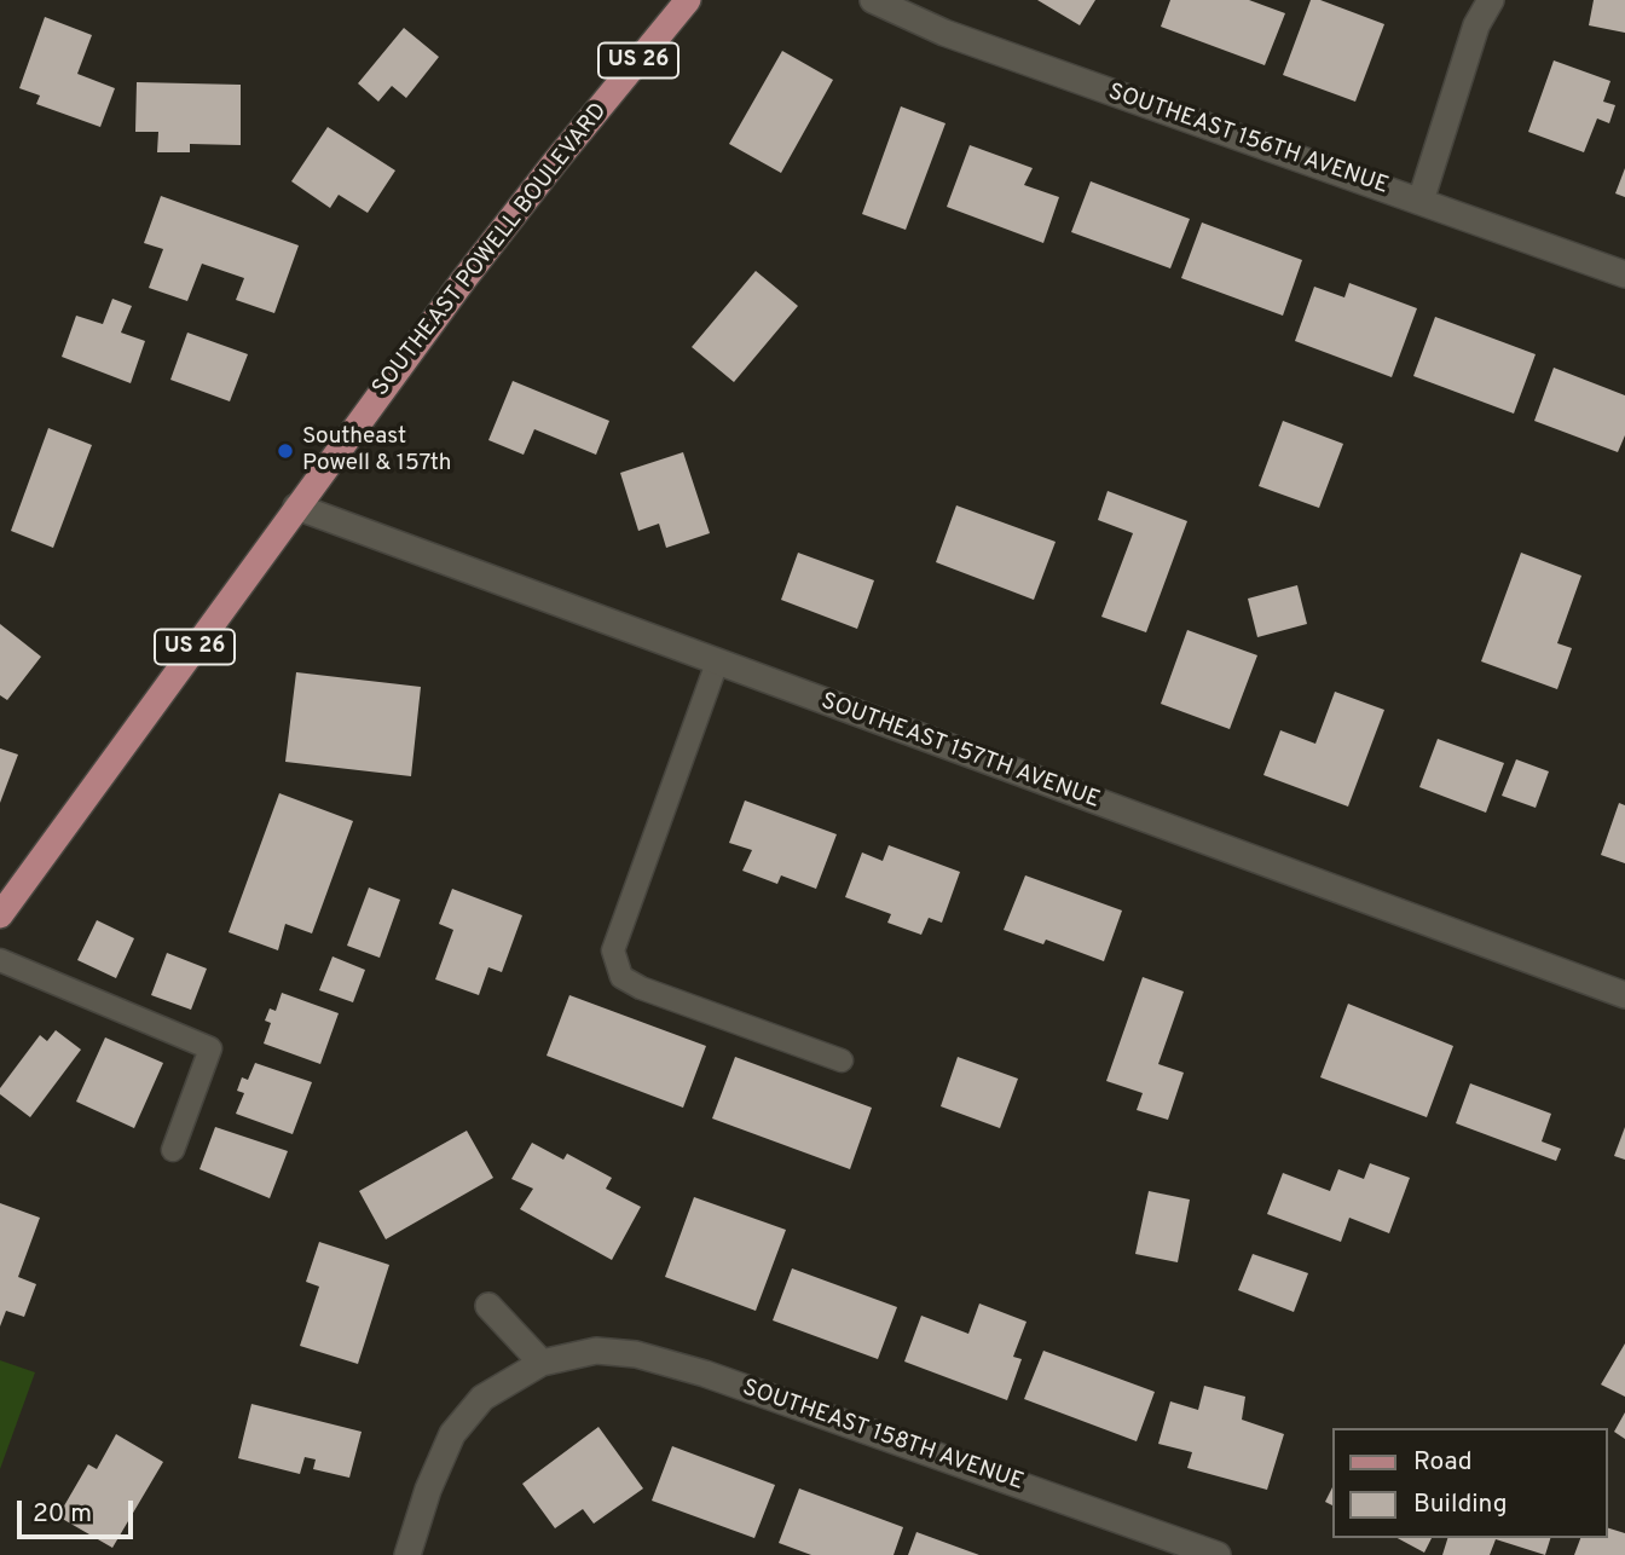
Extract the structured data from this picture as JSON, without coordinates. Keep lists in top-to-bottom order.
{
  "streets": {
    "main road": ["US 26", "SOUTHEAST POWELL BOULEVARD"],
    "street": ["SOUTHEAST 156TH AVENUE", "SOUTHEAST 157TH AVENUE", "SOUTHEAST 158TH AVENUE"]
  },
  "crossings": [
    ["SOUTHEAST POWELL BOULEVARD", "SOUTHEAST 157TH AVENUE"]
  ],
  "places": ["Southeast Powell & 157th"],
  "legend": ["Road", "Building"],
  "scale_bar": "20 m"
}
